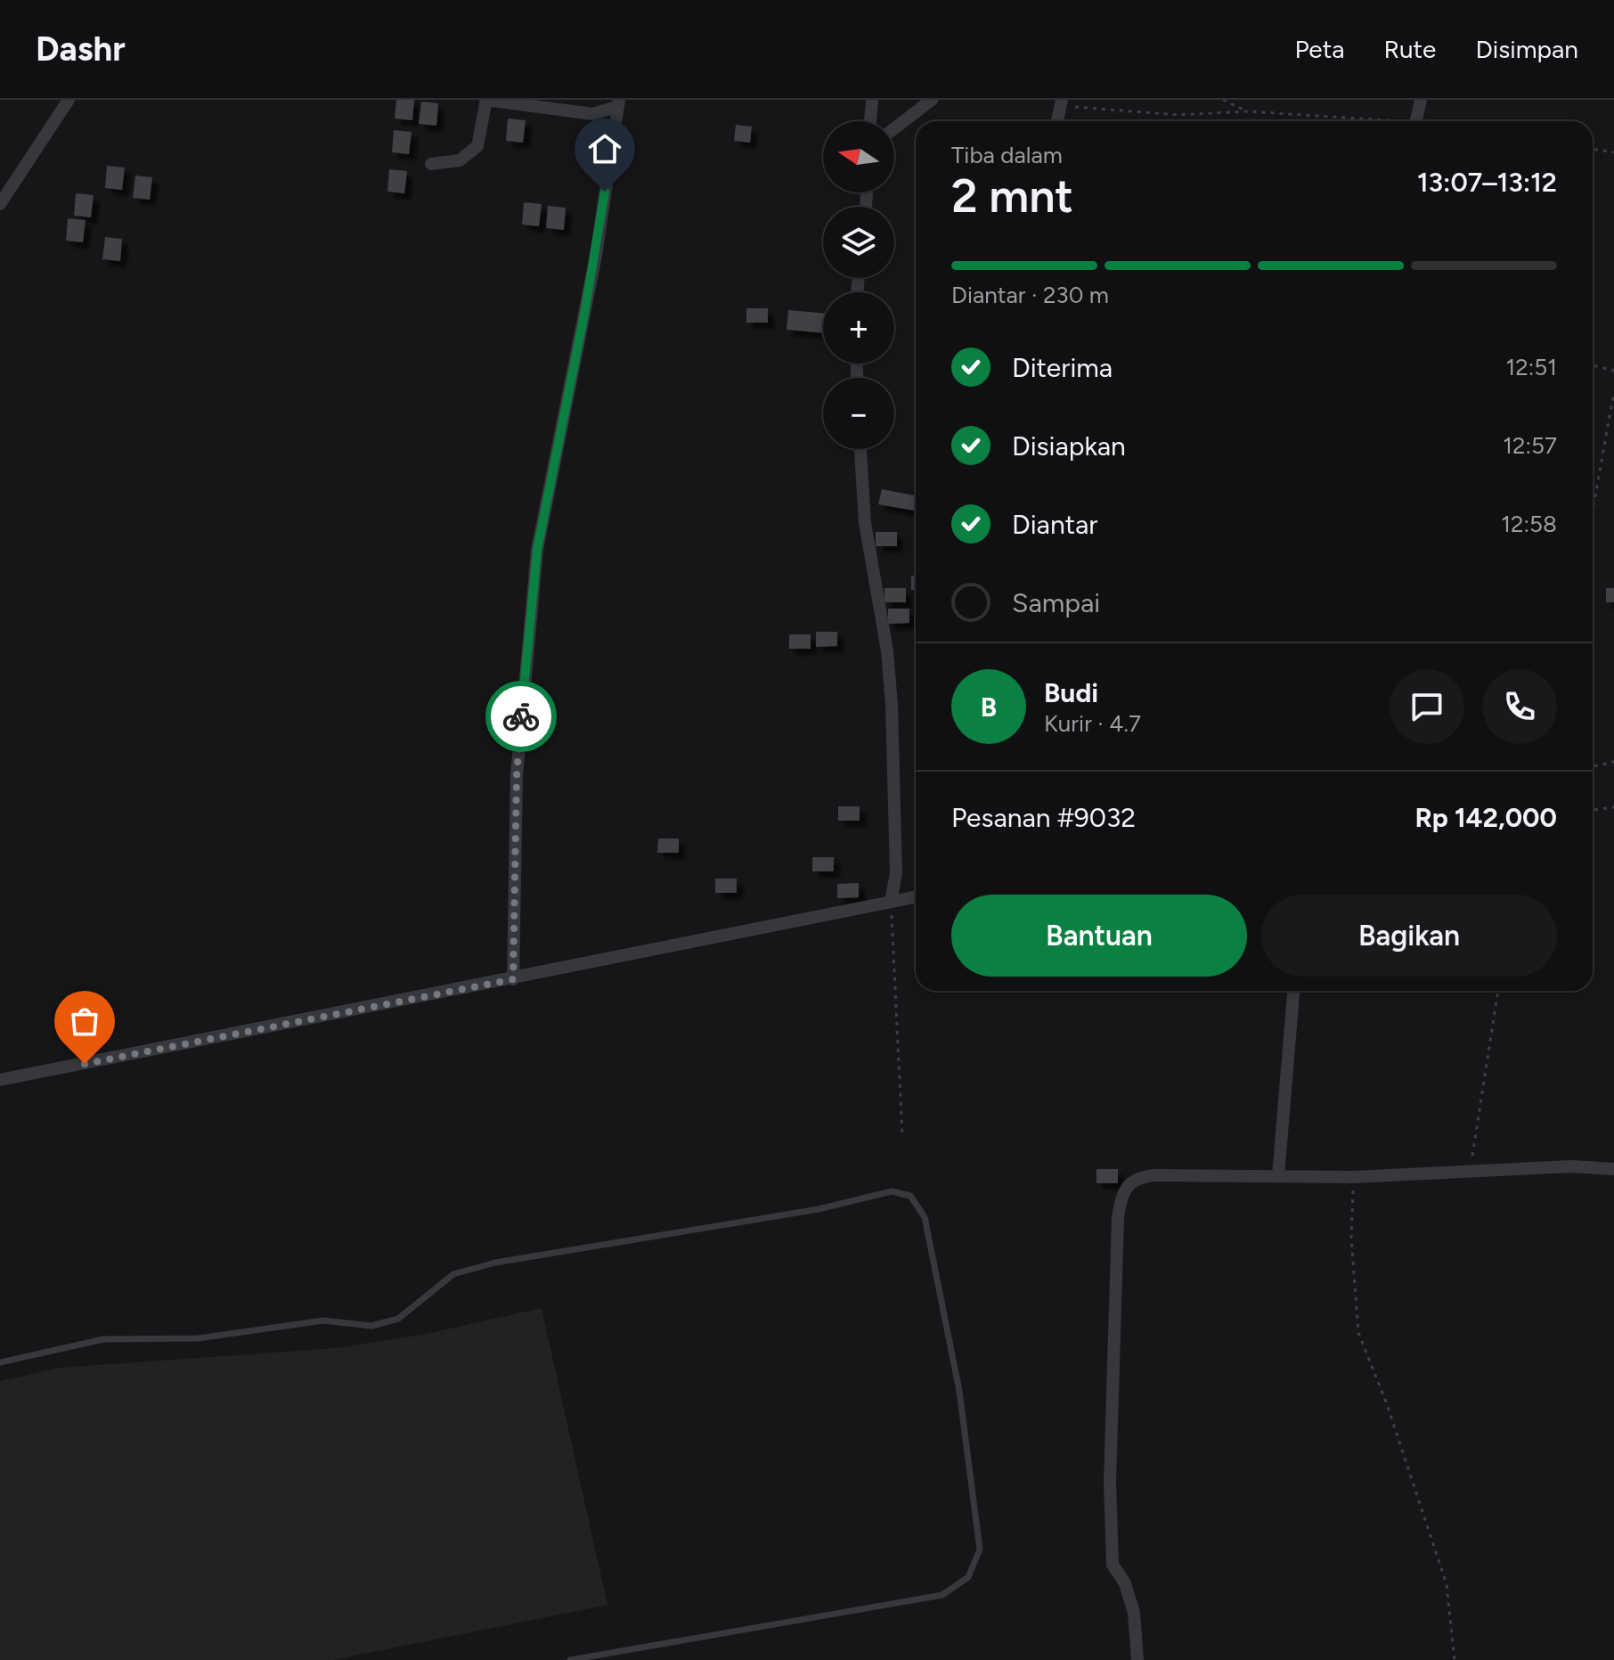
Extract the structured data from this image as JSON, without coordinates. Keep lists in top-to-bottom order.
{
  "north": "left",
  "page": {
    "header": "Dashr",
    "nav": ["Peta", "Rute", "Disimpan"],
    "map_buttons": ["+", "−"],
    "heading": ["2 mnt", "Tiba dalam", "13:07–13:12"],
    "panel": [
      "Budi",
      "Kurir · 4.7",
      "Pesanan #9032",
      "Rp 142,000"
    ],
    "bar": "Diantar · 230 m",
    "list": [
      ["Diterima", "12:51"],
      ["Disiapkan", "12:57"],
      ["Diantar", "12:58"],
      "Sampai"
    ],
    "round": "B",
    "buttons": ["Bantuan", "Bagikan"]
  }
}
